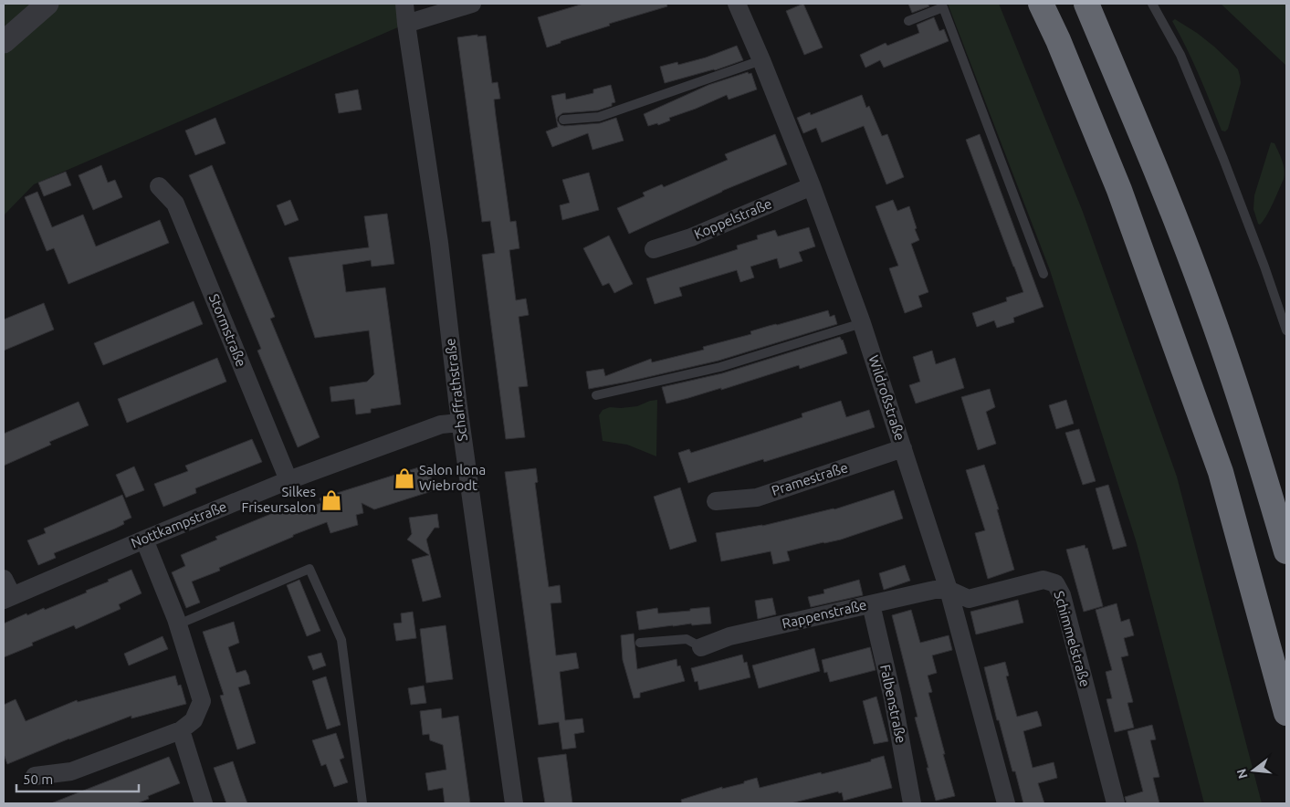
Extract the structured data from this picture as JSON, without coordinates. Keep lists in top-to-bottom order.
{
  "streets": {
    "street": [
      "Koppelstraße",
      "Stormstraße",
      "Schaffrathstraße",
      "Wildroßstraße",
      "Pramestraße",
      "Nottkampstraße",
      "Rappenstraße",
      "Schimmelstraße",
      "Falbenstraße"
    ]
  },
  "crossings": [
    ["Koppelstraße", "Wildroßstraße"],
    ["Stormstraße", "Nottkampstraße"],
    ["Schaffrathstraße", "Nottkampstraße"],
    ["Wildroßstraße", "Pramestraße"],
    ["Wildroßstraße", "Rappenstraße"],
    ["Wildroßstraße", "Schimmelstraße"],
    ["Rappenstraße", "Schimmelstraße"],
    ["Rappenstraße", "Falbenstraße"]
  ],
  "places": {
    "shop": ["Salon Ilona Wiebrodt", "Silkes Friseursalon"]
  },
  "scale_bar": "50 m",
  "north": "left"
}
